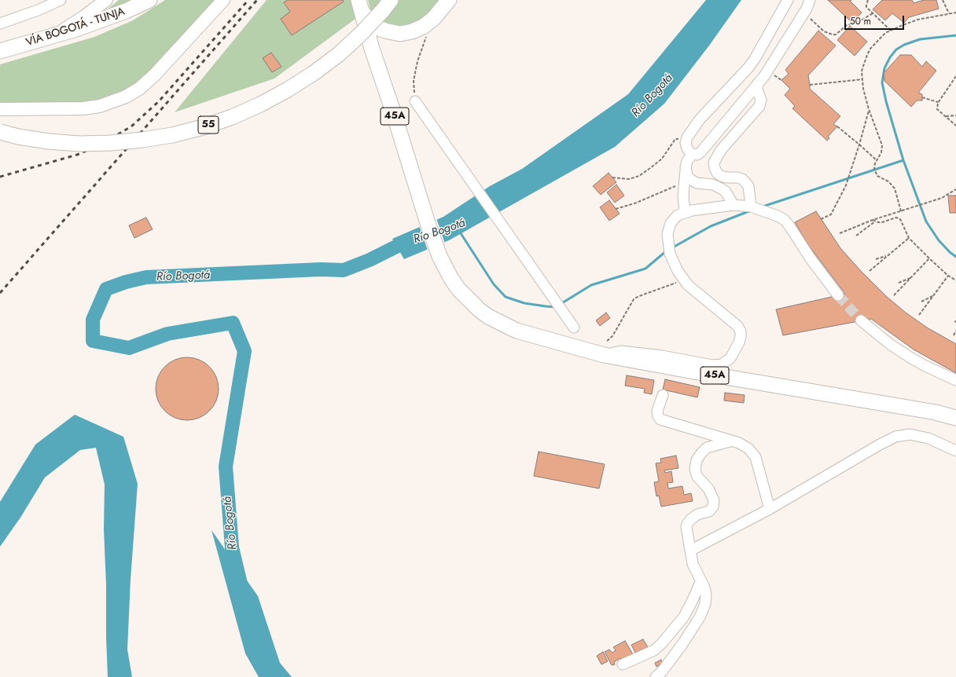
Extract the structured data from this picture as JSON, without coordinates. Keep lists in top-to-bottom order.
{
  "streets": {
    "highway": ["VÍA BOGOTÁ - TUNJA", "45A", "55"]
  },
  "water": ["Río Bogotá"],
  "scale_bar": "50 m"
}
